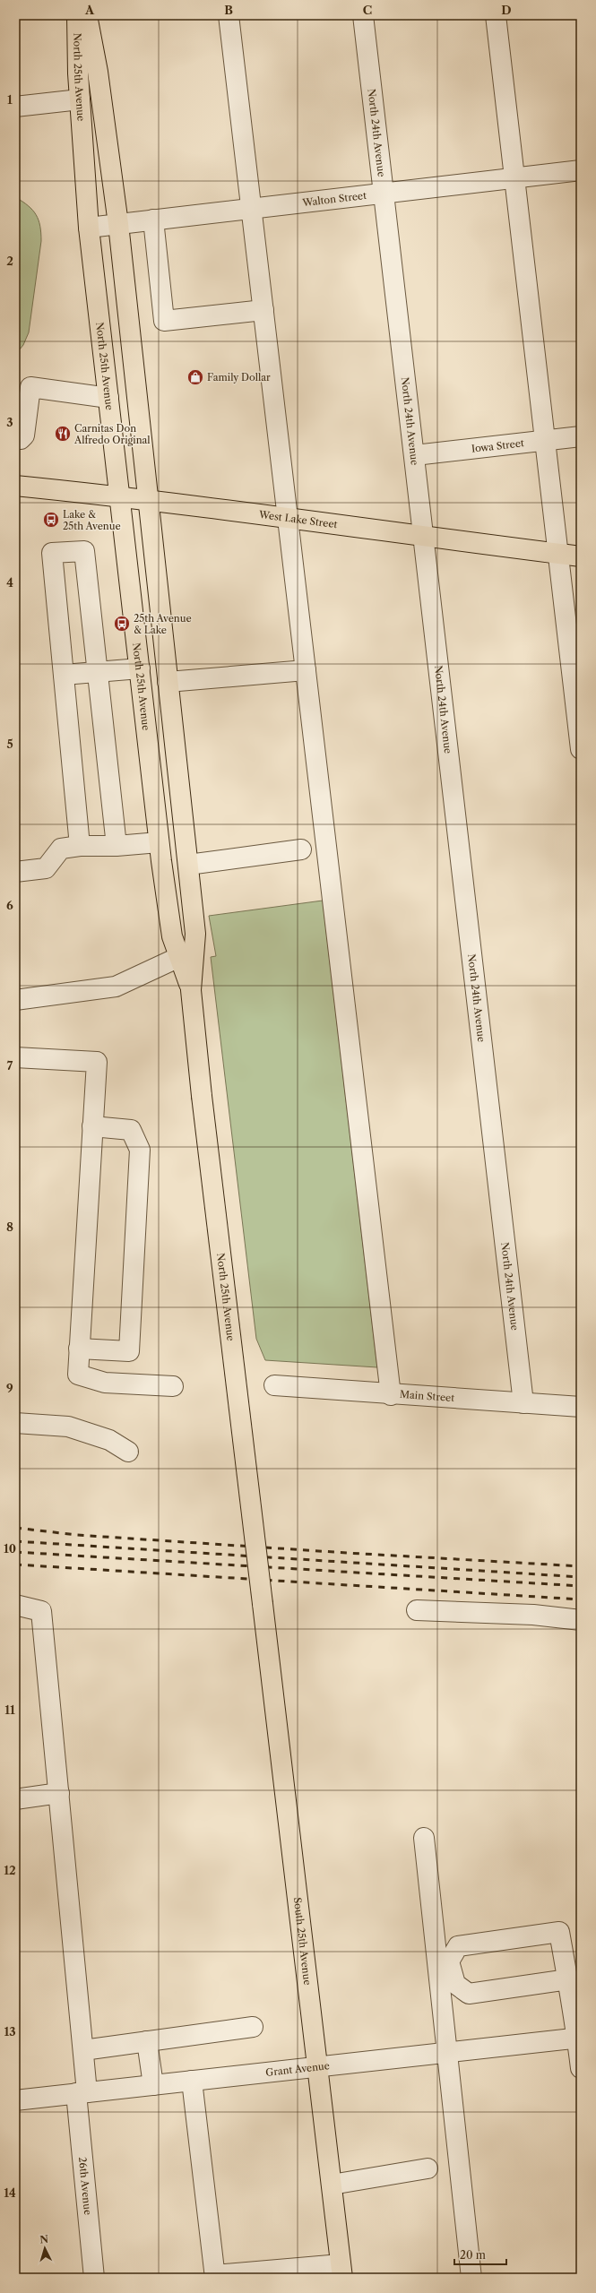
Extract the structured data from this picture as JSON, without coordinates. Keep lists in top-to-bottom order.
{
  "streets": {
    "main road": ["North 25th Avenue", "West Lake Street", "South 25th Avenue"],
    "street": [
      "North 24th Avenue",
      "Walton Street",
      "Iowa Street",
      "Main Street",
      "Grant Avenue",
      "26th Avenue"
    ]
  },
  "crossings": [
    ["North 25th Avenue", "Walton Street"],
    ["North 25th Avenue", "West Lake Street"],
    ["North 25th Avenue", "South 25th Avenue"],
    ["North 24th Avenue", "Walton Street"],
    ["North 24th Avenue", "Iowa Street"],
    ["North 24th Avenue", "West Lake Street"],
    ["North 24th Avenue", "Main Street"],
    ["South 25th Avenue", "Grant Avenue"],
    ["Grant Avenue", "26th Avenue"]
  ],
  "places": {
    "shop": ["Family Dollar"],
    "restaurant": ["Carnitas Don Alfredo Original"],
    "bus stop": ["Lake & 25th Avenue", "25th Avenue & Lake"]
  },
  "scale_bar": "20 m",
  "north": "top",
  "grid": {
    "columns": [
      "A",
      "B",
      "C",
      "D"
    ],
    "rows": [
      "1",
      "2",
      "3",
      "4",
      "5",
      "6",
      "7",
      "8",
      "9",
      "10",
      "11",
      "12",
      "13",
      "14"
    ]
  }
}
